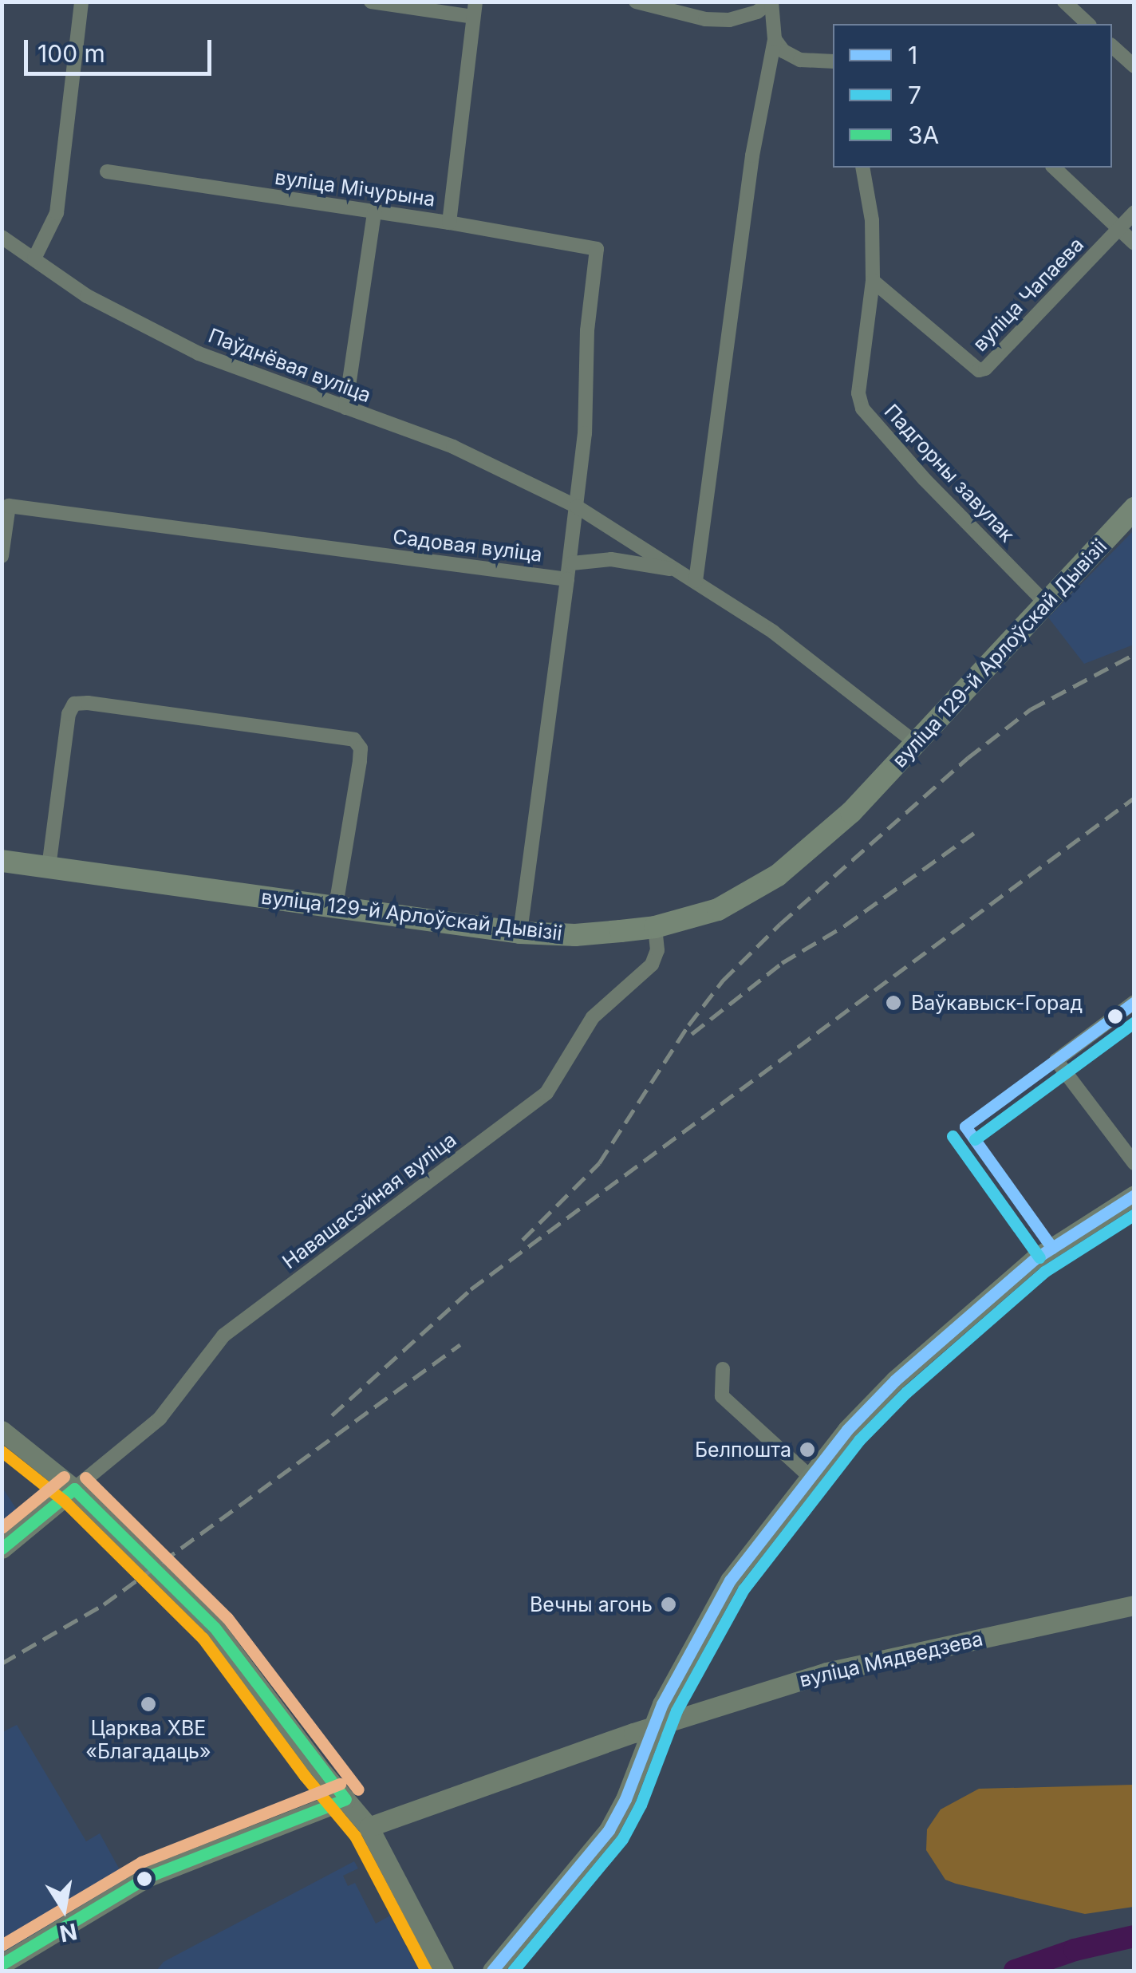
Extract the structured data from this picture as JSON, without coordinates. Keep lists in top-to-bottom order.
{
  "streets": {
    "main road": ["вуліца 129-й Арлоўскай Дывізіі", "вуліца Мядведзева"],
    "street": [
      "вуліца Мічурына",
      "вуліца Чапаева",
      "Паўднёвая вуліца",
      "Падгорны завулак",
      "Садовая вуліца",
      "Навашасэйная вуліца"
    ]
  },
  "crossings": [
    ["вуліца Мічурына", "Паўднёвая вуліца"],
    ["вуліца Чапаева", "Падгорны завулак"],
    ["Паўднёвая вуліца", "вуліца 129-й Арлоўскай Дывізіі"],
    ["Падгорны завулак", "вуліца 129-й Арлоўскай Дывізіі"],
    ["Садовая вуліца", "вуліца 129-й Арлоўскай Дывізіі"],
    ["вуліца 129-й Арлоўскай Дывізіі", "Навашасэйная вуліца"]
  ],
  "places": [
    "Ваўкавыск-Горад",
    "Белпошта",
    "Вечны агонь",
    "Царква ХВЕ «Благадаць»"
  ],
  "lines": ["transit line 1", "transit line 7", "transit line 3А"],
  "legend": ["1", "7", "3А"],
  "scale_bar": "100 m",
  "north": "bottom"
}
